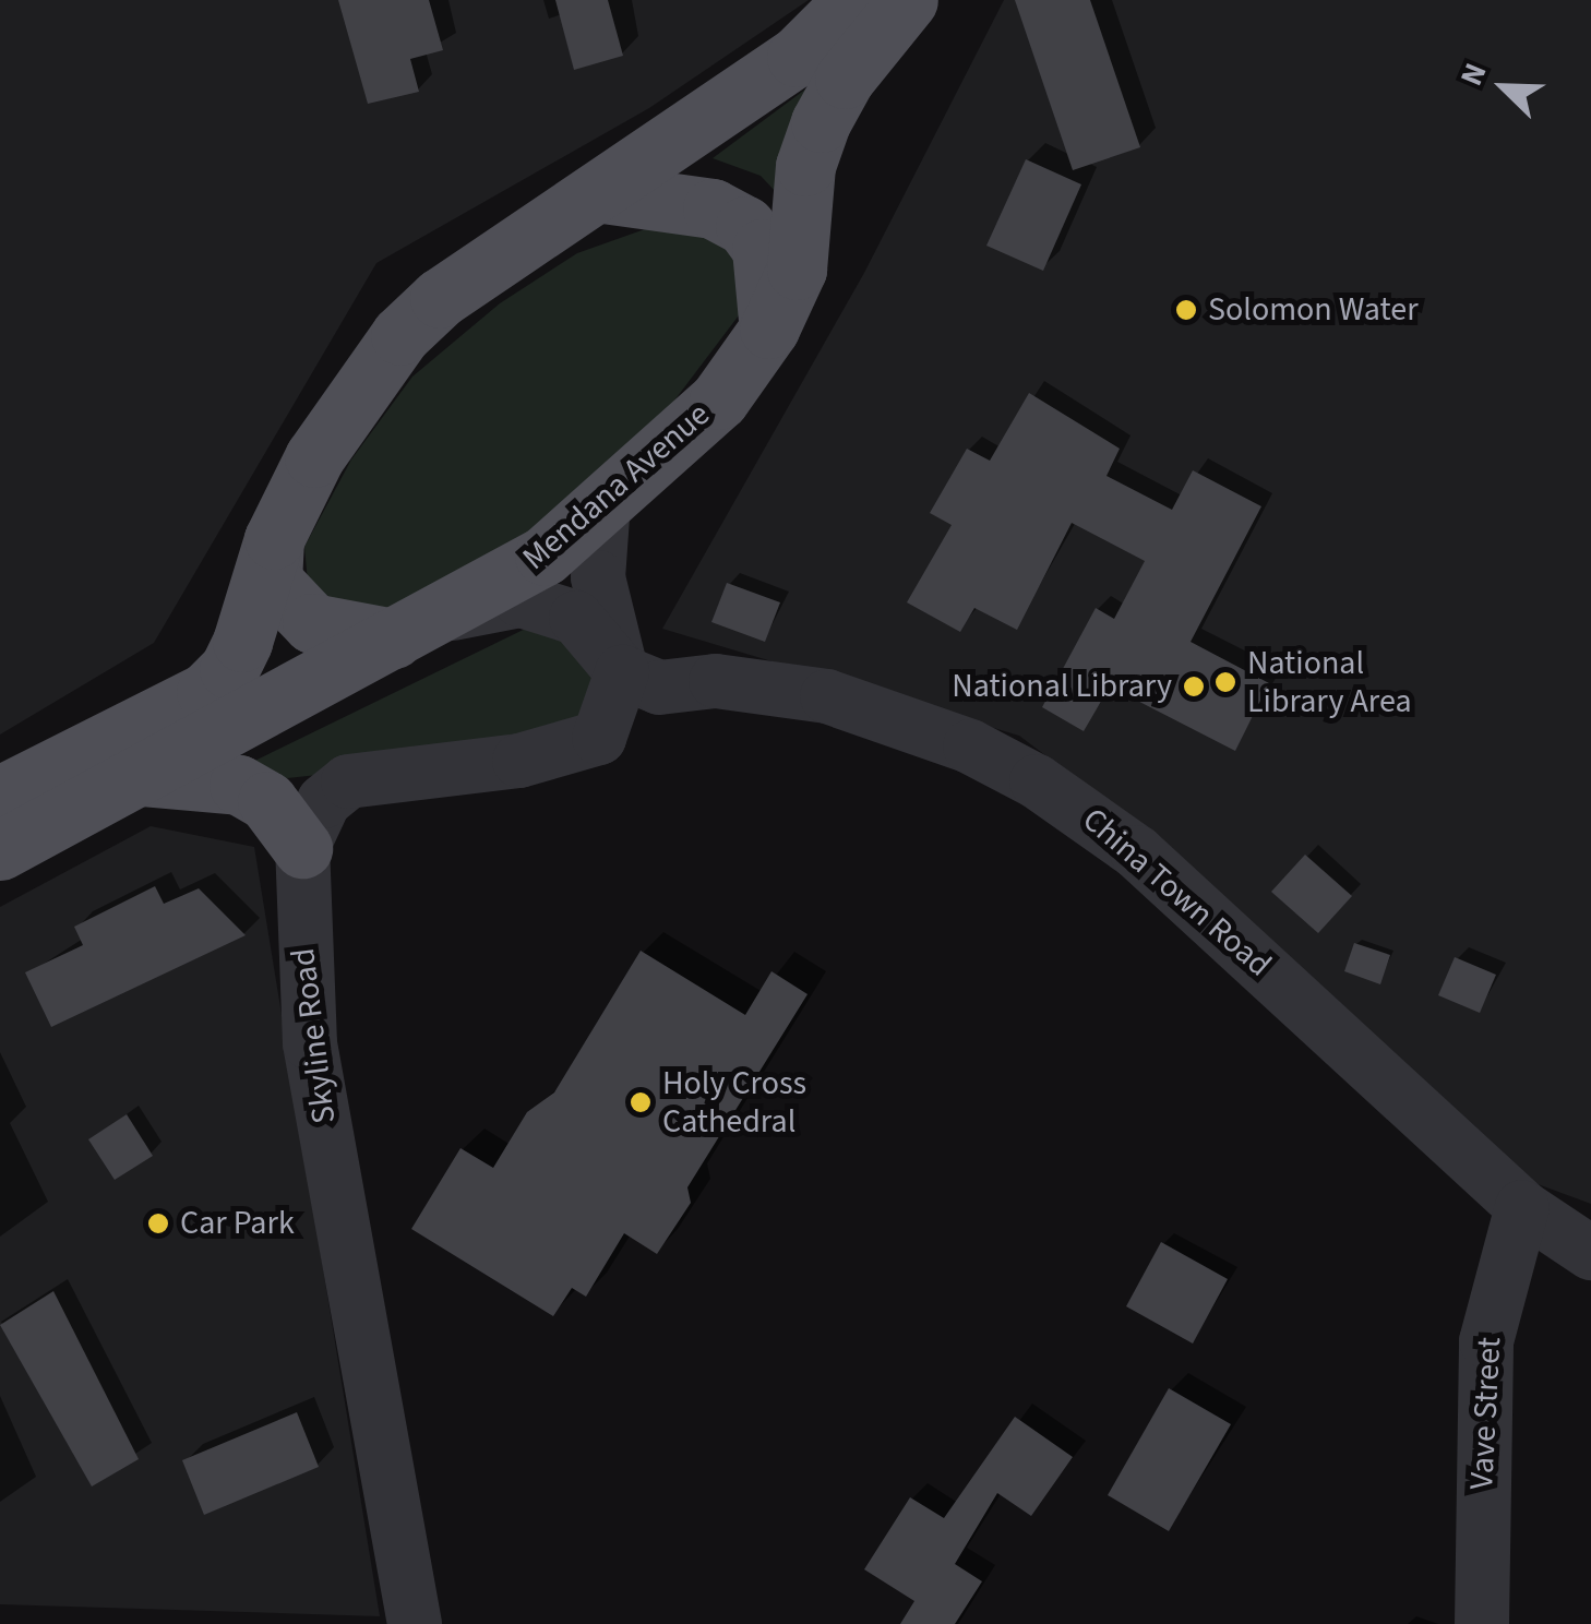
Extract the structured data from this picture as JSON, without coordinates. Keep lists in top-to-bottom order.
{
  "streets": {
    "main road": ["Mendana Avenue"],
    "street": ["China Town Road", "Skyline Road", "Vave Street"]
  },
  "crossings": [
    ["China Town Road", "Skyline Road"],
    ["China Town Road", "Vave Street"]
  ],
  "places": [
    "Solomon Water",
    "National Library Area",
    "National Library",
    "Holy Cross Cathedral",
    "Car Park"
  ],
  "north": "top left"
}
